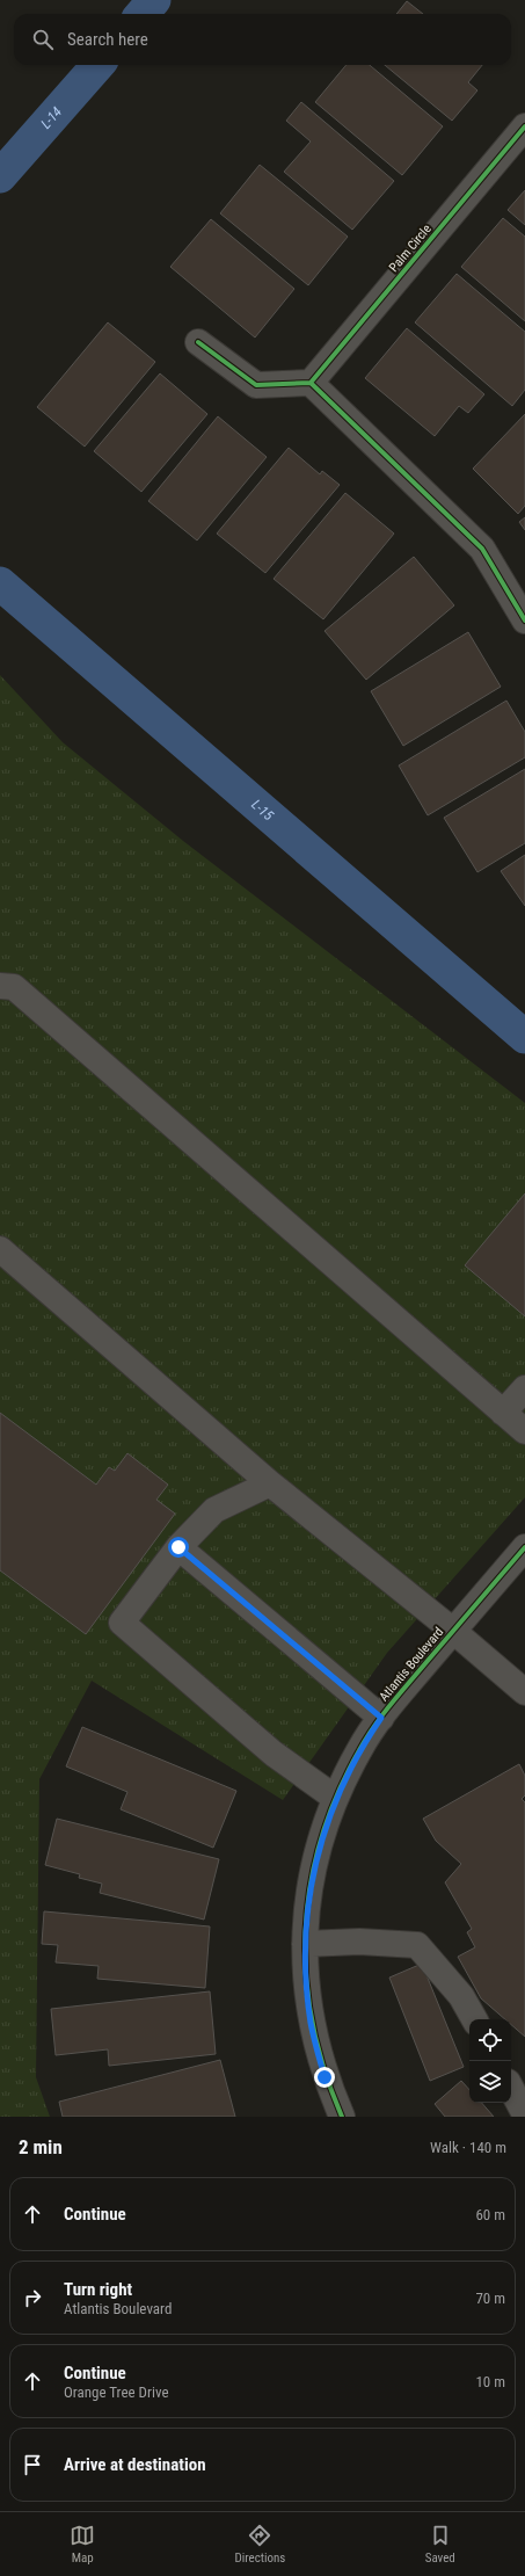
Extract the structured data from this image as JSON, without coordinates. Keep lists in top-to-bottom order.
{
  "streets": {
    "street": ["Palm Circle", "Atlantis Boulevard"]
  },
  "water": ["L-14", "L-15"],
  "page": {
    "search": "Search here",
    "heading": ["2 min", "Walk · 140 m"],
    "list": [
      ["Continue", "60 m"],
      ["Turn right", "Atlantis Boulevard", "70 m"],
      ["Continue", "Orange Tree Drive", "10 m"],
      "Arrive at destination"
    ],
    "nav": ["Map", "Directions", "Saved"]
  }
}
